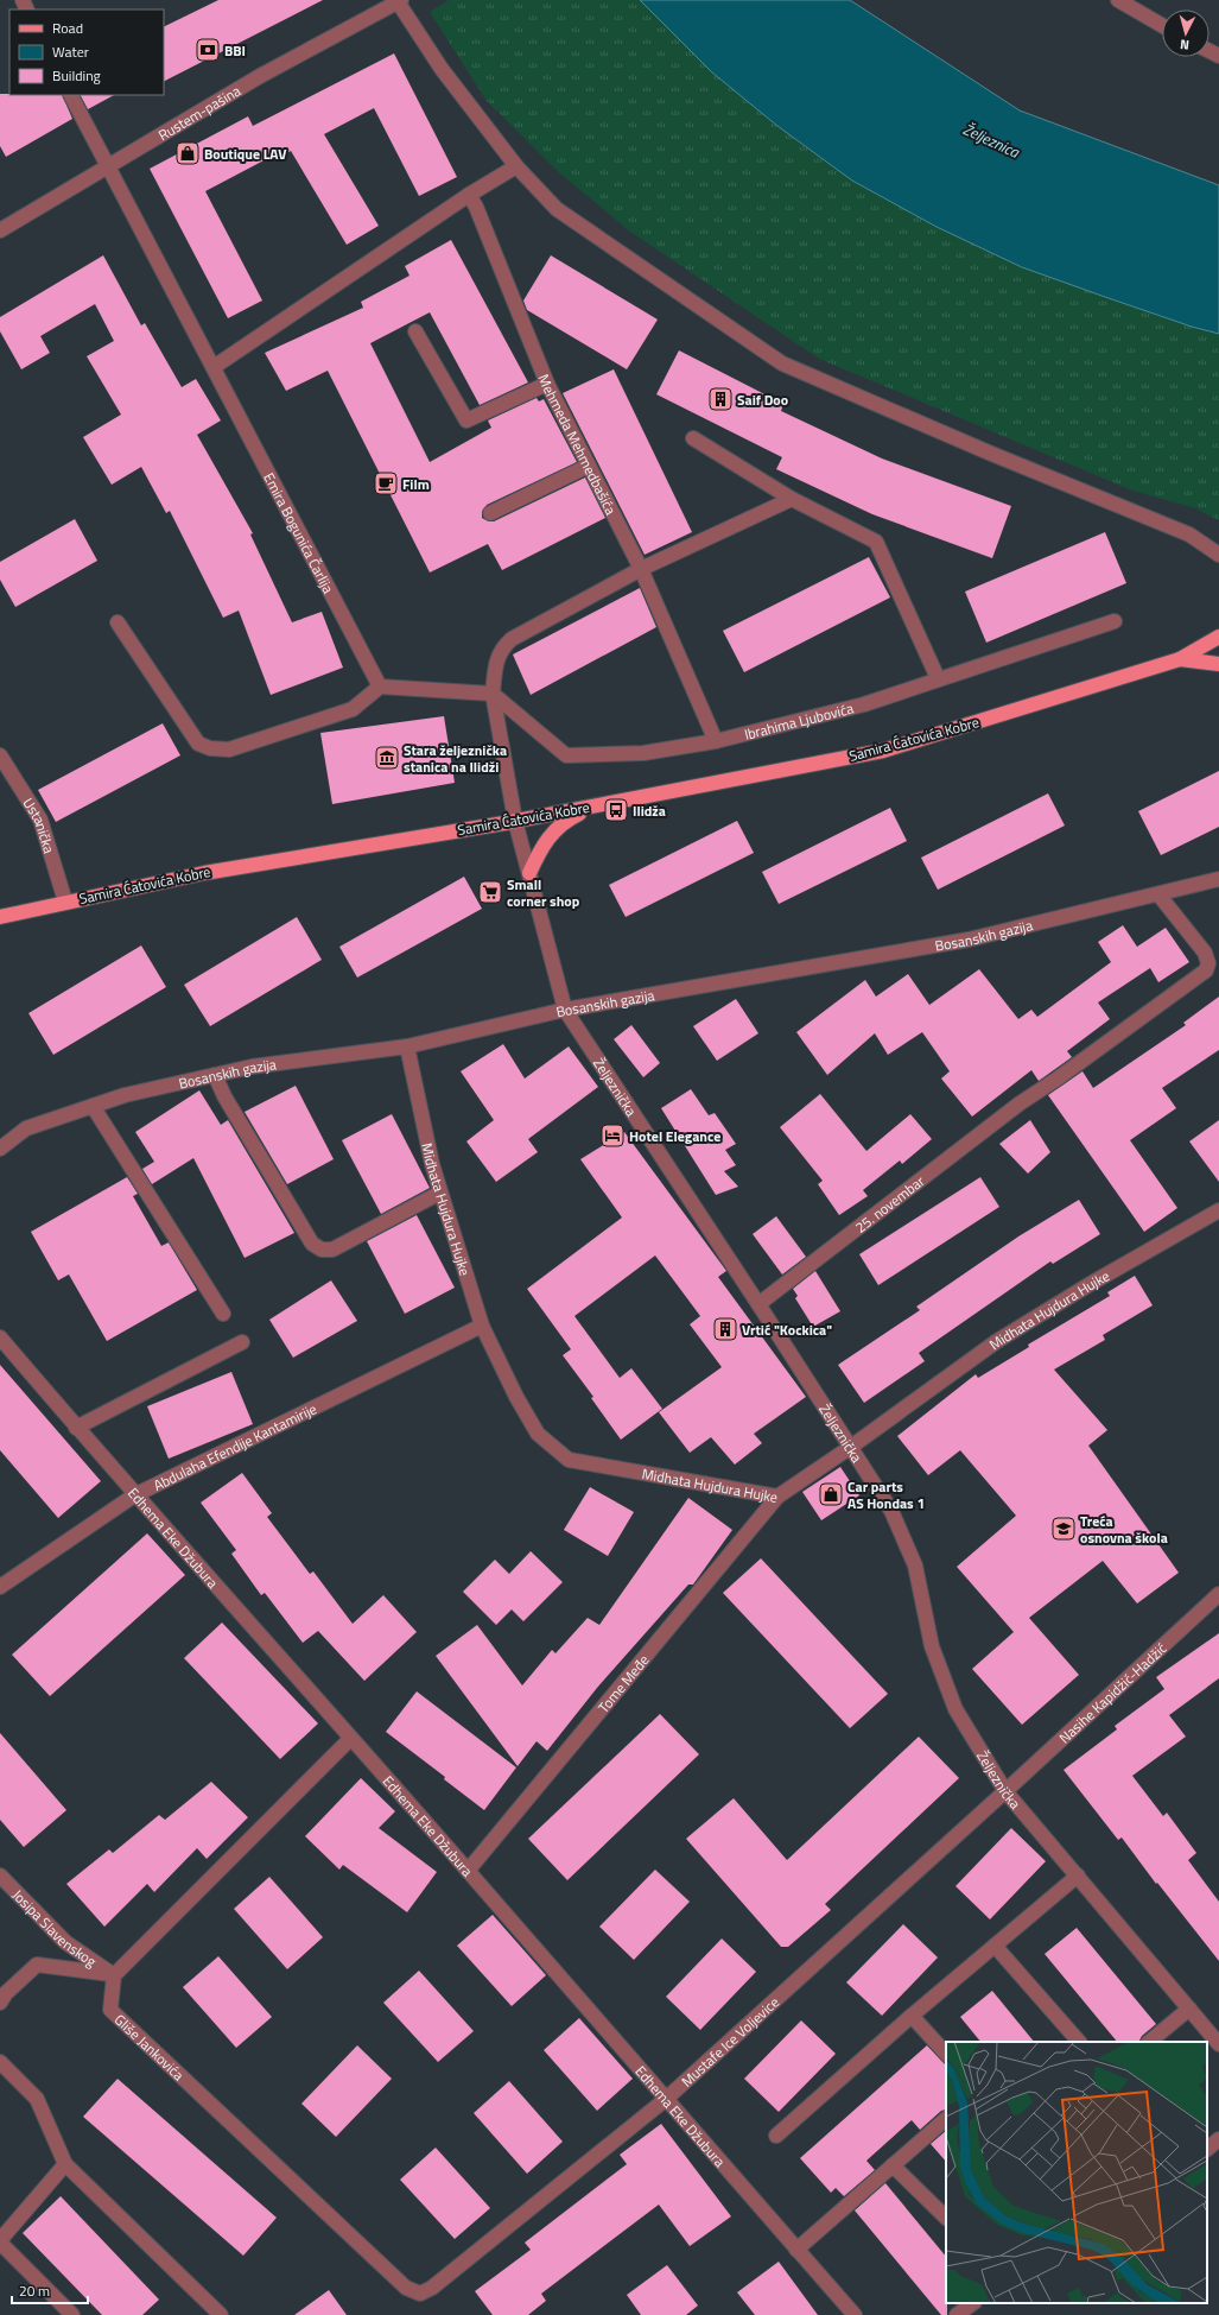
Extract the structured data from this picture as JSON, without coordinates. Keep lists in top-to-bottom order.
{
  "streets": {
    "main road": ["Samira Ćatovića Kobre"],
    "street": [
      "Rustem-pašina",
      "Mehmeda Mehmedbašića",
      "Emira Bogunića Čarlija",
      "Ibrahima Ljubovića",
      "Ustanička",
      "Bosanskih gazija",
      "Željeznička",
      "25. novembar",
      "Midhata Hujdura Hujke",
      "Abdulaha Efendije Kantamirije",
      "Edhema Eke Džubura",
      "Tome Međe",
      "Nasihe Kapidžić-Hadžić",
      "Josipa Slavenskog",
      "Mustafe Ice Voljevice",
      "Gliše Jankovića"
    ]
  },
  "crossings": [
    ["Rustem-pašina", "Emira Bogunića Čarlija"],
    ["Mehmeda Mehmedbašića", "Ibrahima Ljubovića"],
    ["Samira Ćatovića Kobre", "Ustanička"],
    ["Samira Ćatovića Kobre", "Željeznička"],
    ["Bosanskih gazija", "Željeznička"],
    ["Bosanskih gazija", "25. novembar"],
    ["Bosanskih gazija", "Midhata Hujdura Hujke"],
    ["Željeznička", "25. novembar"],
    ["Željeznička", "Midhata Hujdura Hujke"],
    ["Željeznička", "Nasihe Kapidžić-Hadžić"],
    ["Željeznička", "Mustafe Ice Voljevice"],
    ["Midhata Hujdura Hujke", "Abdulaha Efendije Kantamirije"],
    ["Midhata Hujdura Hujke", "Tome Međe"],
    ["Abdulaha Efendije Kantamirije", "Edhema Eke Džubura"],
    ["Edhema Eke Džubura", "Tome Međe"],
    ["Edhema Eke Džubura", "Mustafe Ice Voljevice"],
    ["Nasihe Kapidžić-Hadžić", "Mustafe Ice Voljevice"],
    ["Josipa Slavenskog", "Gliše Jankovića"],
    ["Mustafe Ice Voljevice", "Gliše Jankovića"]
  ],
  "water": ["Željeznica"],
  "places": {
    "bank": ["BBI"],
    "shop": ["Boutique LAV", "Car parts AS Hondas 1"],
    "building": ["Saif Doo", "Vrtić \"Kockica\""],
    "cafe": ["Film"],
    "museum": ["Stara željeznička stanica na Ilidži"],
    "bus stop": ["Ilidža"],
    "supermarket": ["Small corner shop"],
    "hotel": ["Hotel Elegance"],
    "school or university": ["Treća osnovna škola"]
  },
  "legend": ["Road", "Water", "Building"],
  "scale_bar": "20 m",
  "north": "bottom"
}
